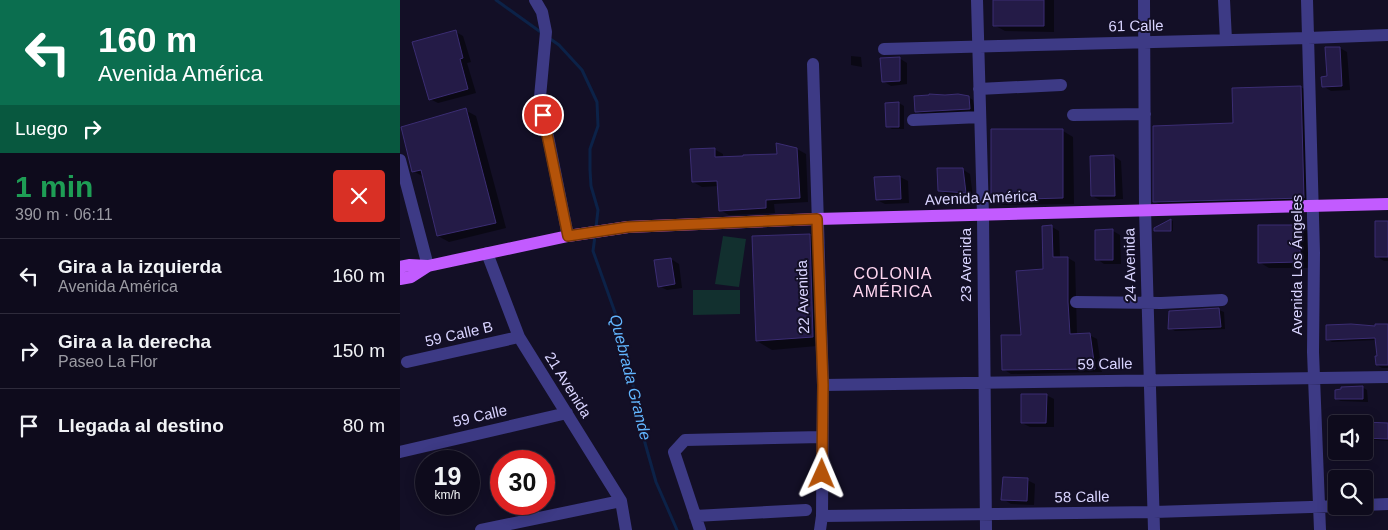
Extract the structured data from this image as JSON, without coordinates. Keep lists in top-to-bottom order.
{
  "streets": {
    "main road": ["Avenida América"],
    "street": [
      "61 Calle",
      "23 Avenida",
      "24 Avenida",
      "Avenida Los Ángeles",
      "22 Avenida",
      "59 Calle B",
      "59 Calle",
      "21 Avenida",
      "58 Calle"
    ]
  },
  "crossings": [
    ["61 Calle", "23 Avenida"],
    ["61 Calle", "24 Avenida"],
    ["61 Calle", "Avenida Los Ángeles"],
    ["Avenida América", "23 Avenida"],
    ["Avenida América", "24 Avenida"],
    ["Avenida América", "Avenida Los Ángeles"],
    ["Avenida América", "22 Avenida"],
    ["Avenida América", "21 Avenida"],
    ["23 Avenida", "59 Calle"],
    ["23 Avenida", "58 Calle"],
    ["24 Avenida", "59 Calle"],
    ["24 Avenida", "58 Calle"],
    ["Avenida Los Ángeles", "59 Calle"],
    ["Avenida Los Ángeles", "58 Calle"],
    ["22 Avenida", "59 Calle"],
    ["22 Avenida", "58 Calle"],
    ["59 Calle B", "21 Avenida"],
    ["59 Calle", "21 Avenida"]
  ],
  "districts": ["COLONIA AMÉRICA"],
  "water": ["Quebrada Grande"],
  "page": {
    "turn": ["160 m", "Avenida América"],
    "then": "Luego",
    "heading": ["1 min", "390 m · 06:11"],
    "list": [
      {
        "name": "Gira a la izquierda",
        "note": "Avenida América",
        "value": "160 m"
      },
      {
        "name": "Gira a la derecha",
        "note": "Paseo La Flor",
        "value": "150 m"
      },
      {
        "name": "Llegada al destino",
        "value": "80 m"
      }
    ],
    "speed": "19 km/h",
    "limit": "30"
  }
}
